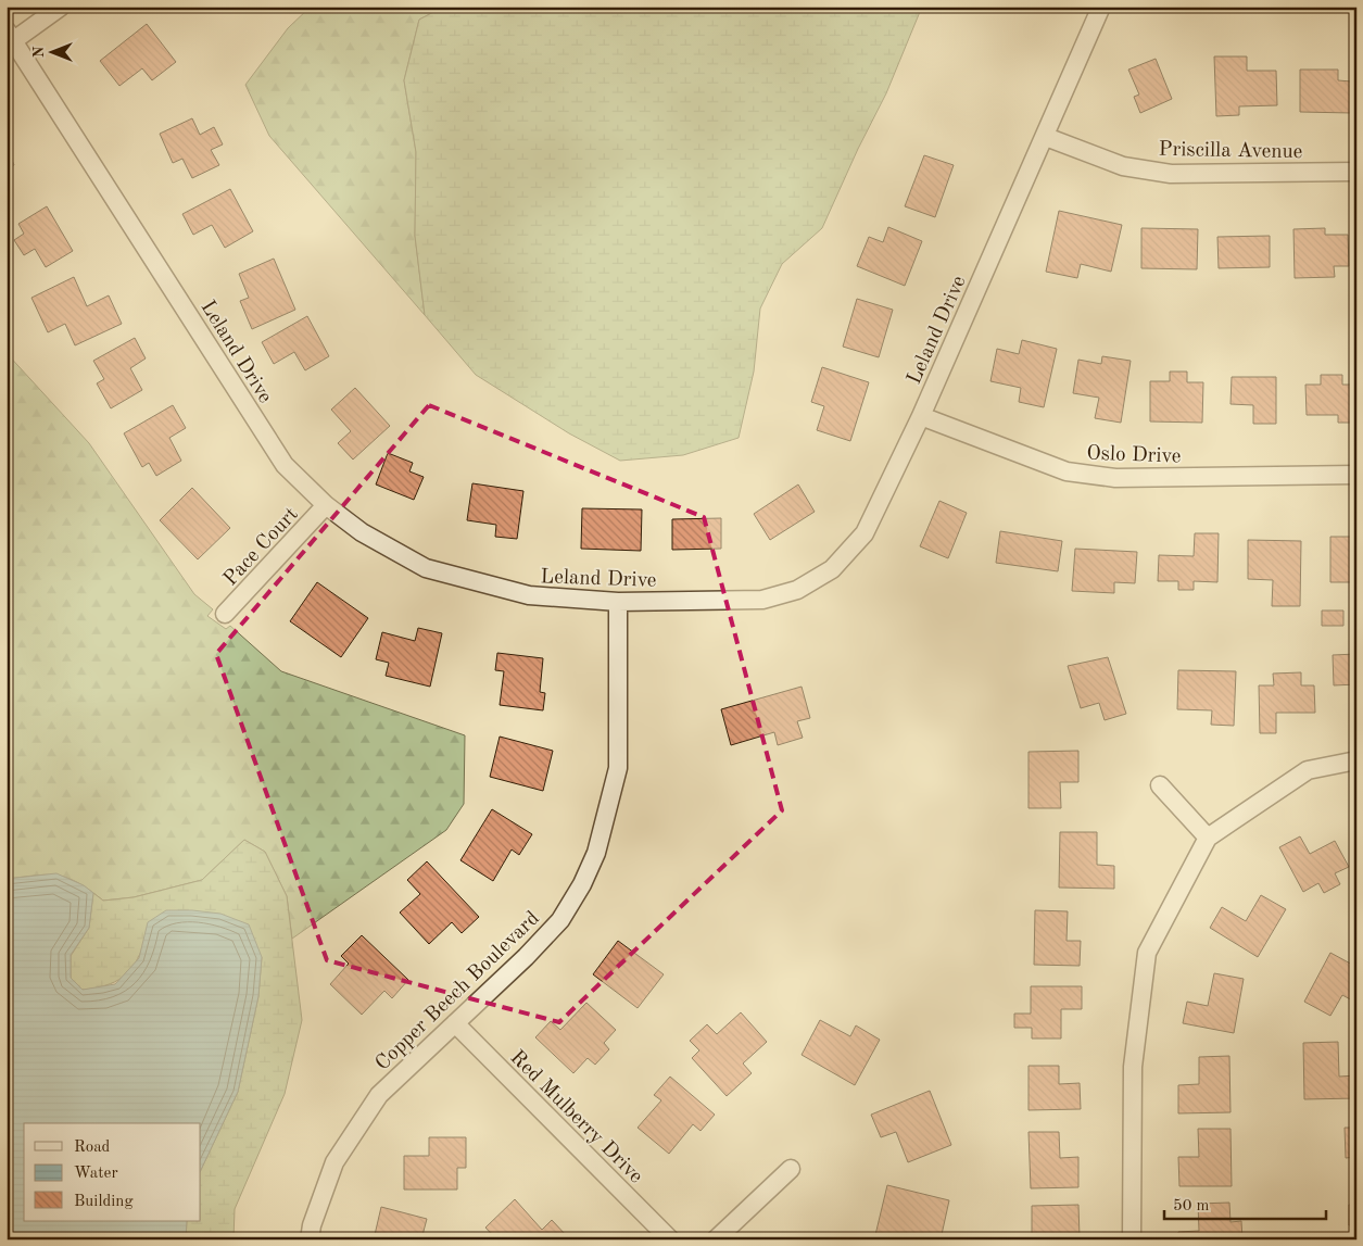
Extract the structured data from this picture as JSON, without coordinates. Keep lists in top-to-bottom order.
{
  "streets": {
    "street": [
      "Priscilla Avenue",
      "Leland Drive",
      "Oslo Drive",
      "Pace Court",
      "Copper Beech Boulevard",
      "Red Mulberry Drive"
    ]
  },
  "crossings": [
    ["Priscilla Avenue", "Leland Drive"],
    ["Leland Drive", "Oslo Drive"],
    ["Leland Drive", "Pace Court"],
    ["Leland Drive", "Copper Beech Boulevard"],
    ["Copper Beech Boulevard", "Red Mulberry Drive"]
  ],
  "legend": ["Road", "Water", "Building"],
  "scale_bar": "50 m",
  "north": "left"
}
